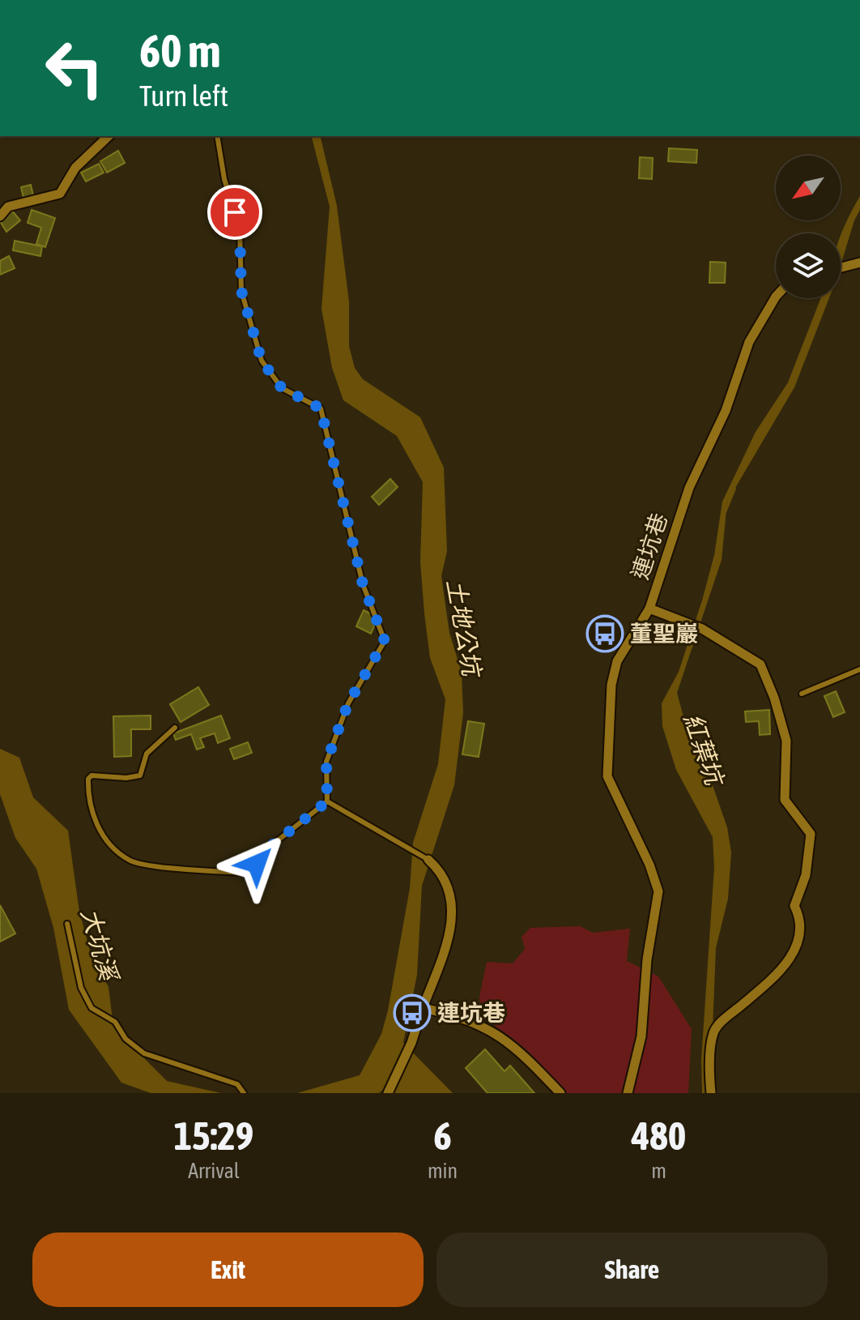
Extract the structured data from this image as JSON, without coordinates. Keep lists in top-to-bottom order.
{
  "streets": {
    "street": ["連坑巷"]
  },
  "water": ["土地公坑", "紅葉坑", "大坑溪"],
  "places": {
    "bus stop": ["董聖巖", "連坑巷"]
  },
  "north": "bottom left",
  "page": {
    "turn": ["60 m", "Turn left"],
    "eta": [
      "15:29",
      "Arrival",
      "6",
      "min",
      "480",
      "m"
    ],
    "buttons": ["Exit", "Share"]
  }
}
